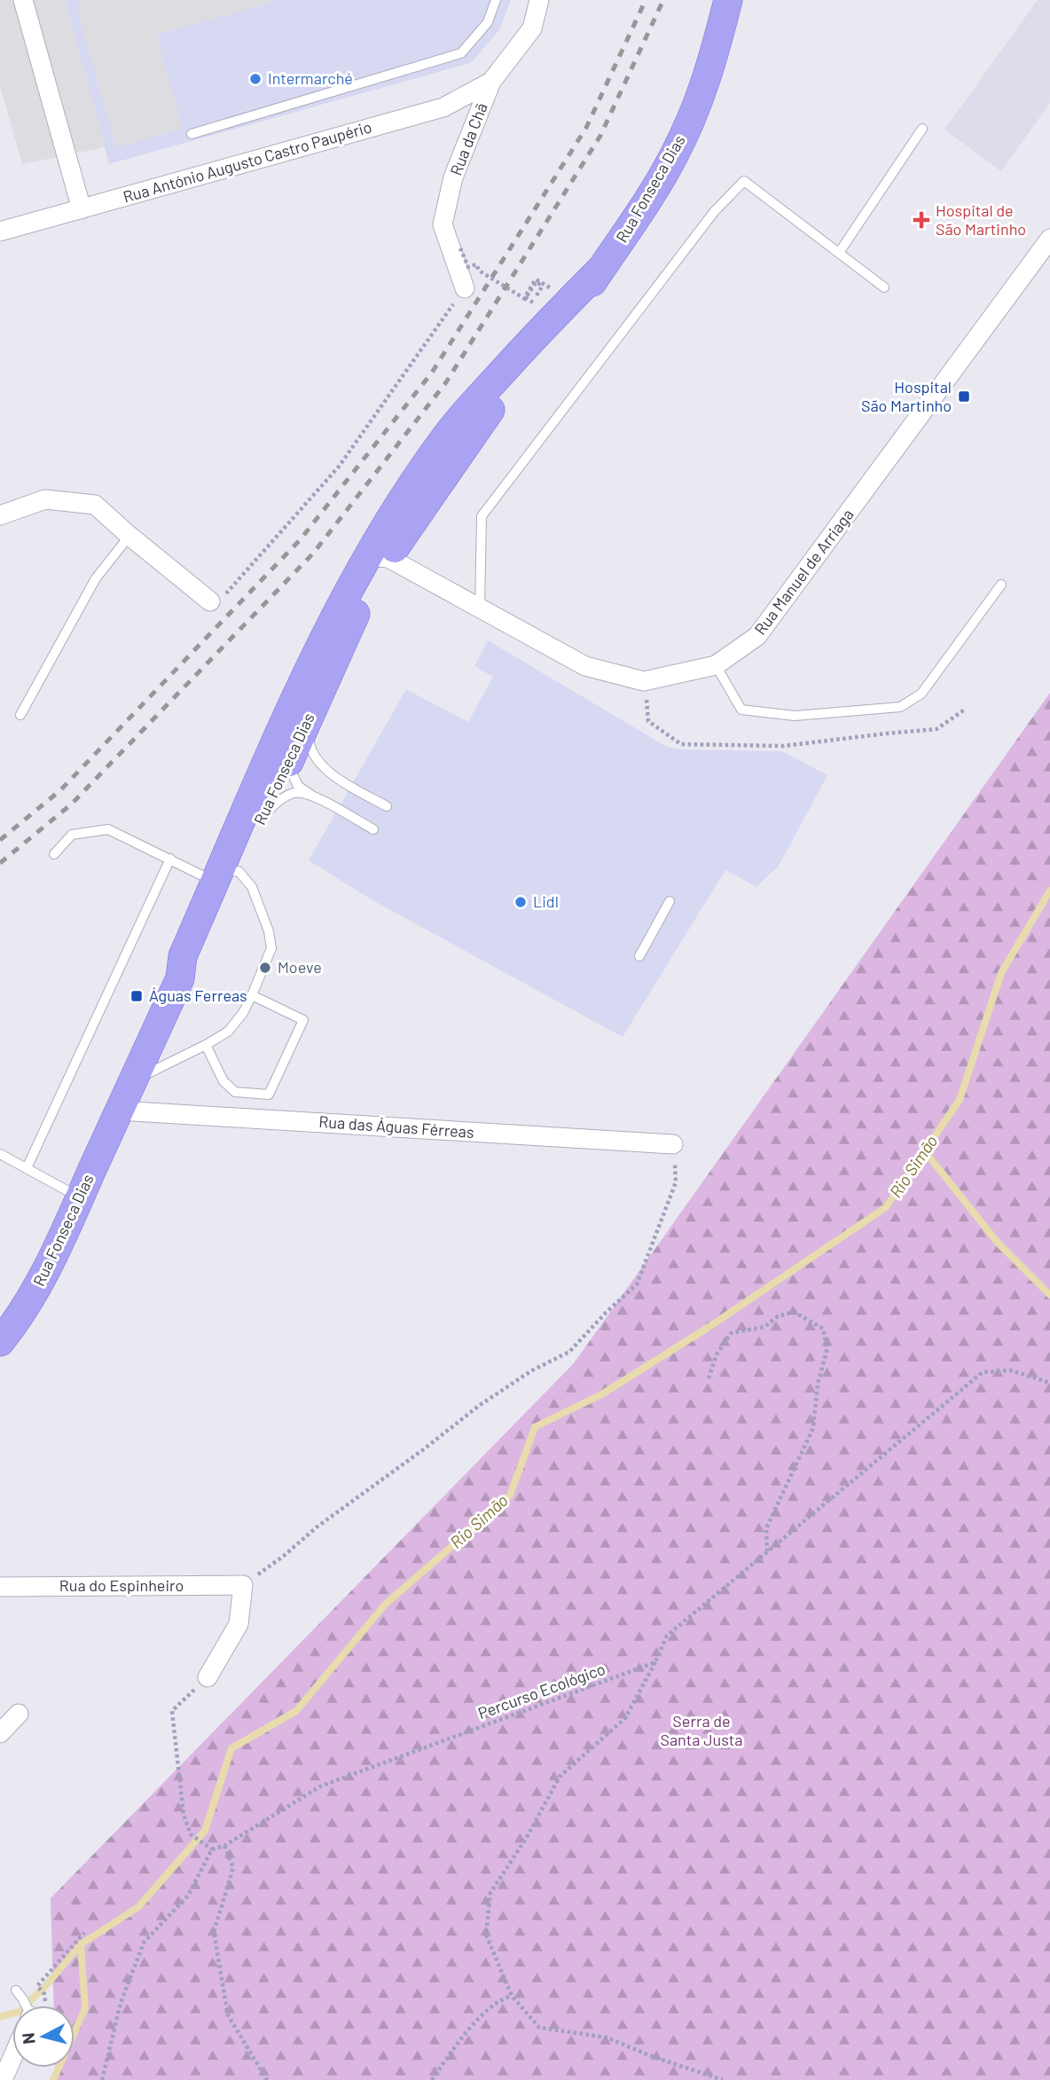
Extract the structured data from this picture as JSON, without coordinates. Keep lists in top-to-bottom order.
{
  "streets": {
    "main road": ["Rua Fonseca Dias"],
    "street": [
      "Rua da Chã",
      "Rua António Augusto Castro Paupério",
      "Rua Manuel de Arriaga",
      "Rua das Águas Férreas",
      "Rua do Espinheiro"
    ],
    "path": ["Percurso Ecológico"]
  },
  "crossings": [
    ["Rua da Chã", "Rua António Augusto Castro Paupério"],
    ["Rua Fonseca Dias", "Rua Manuel de Arriaga"],
    ["Rua Fonseca Dias", "Rua das Águas Férreas"]
  ],
  "water": ["Rio Simão"],
  "parks": ["Serra de Santa Justa"],
  "places": {
    "other": ["Intermarché", "Lidl", "Moeve"],
    "health": ["Hospital de São Martinho"],
    "transit": ["Hospital São Martinho", "Águas Ferreas"]
  },
  "north": "left"
}
